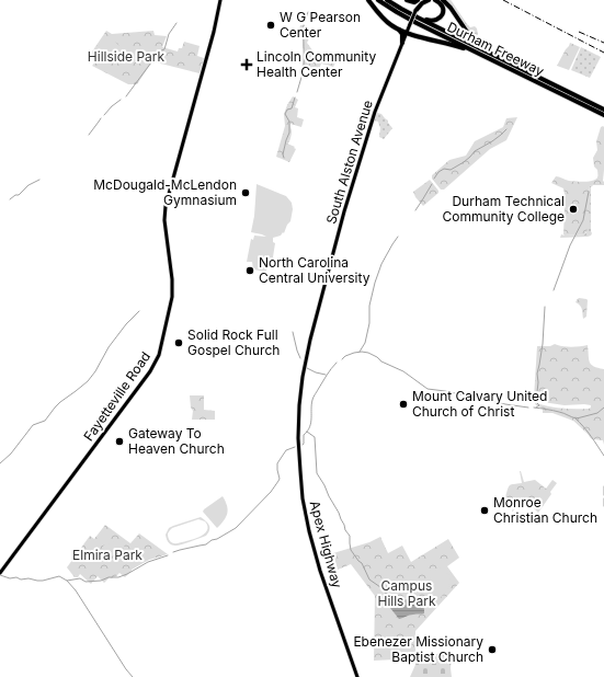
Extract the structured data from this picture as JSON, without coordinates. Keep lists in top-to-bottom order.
{
  "streets": {
    "highway": ["Durham Freeway"],
    "main road": ["South Alston Avenue", "Fayetteville Road", "Apex Highway"]
  },
  "crossings": [
    ["South Alston Avenue", "Apex Highway"]
  ],
  "parks": ["Hillside Park", "Elmira Park", "Campus Hills Park"],
  "places": {
    "other": [
      "W G Pearson Center",
      "McDougald-McLendon Gymnasium",
      "Durham Technical Community College",
      "North Carolina Central University",
      "Solid Rock Full Gospel Church",
      "Mount Calvary United Church of Christ",
      "Gateway To Heaven Church",
      "Monroe Christian Church",
      "Ebenezer Missionary Baptist Church"
    ],
    "health": ["Lincoln Community Health Center"]
  }
}
